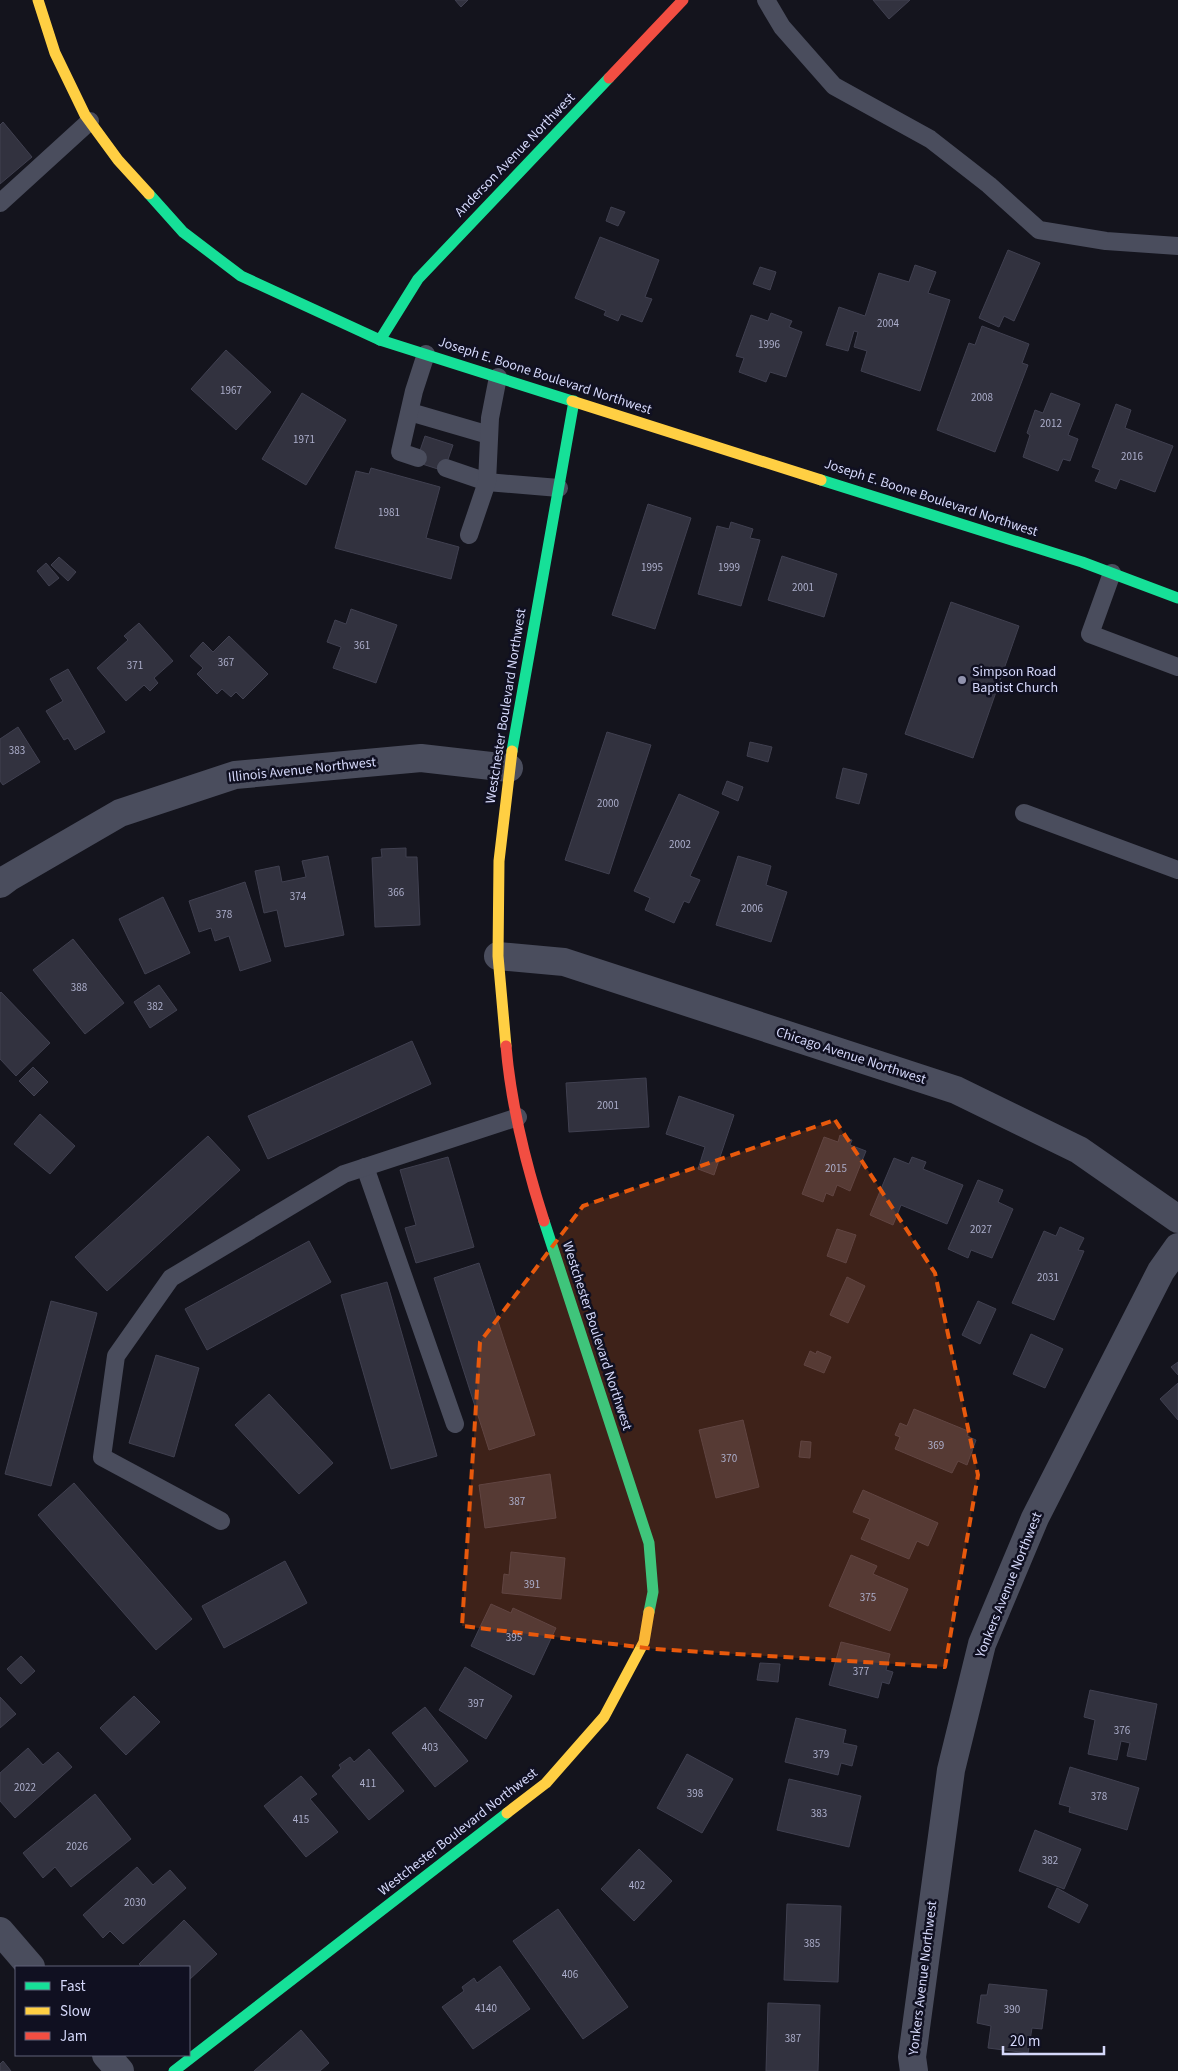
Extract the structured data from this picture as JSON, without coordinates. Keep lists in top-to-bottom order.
{
  "streets": {
    "street": [
      "Anderson Avenue Northwest",
      "Joseph E. Boone Boulevard Northwest",
      "Westchester Boulevard Northwest",
      "Illinois Avenue Northwest",
      "Chicago Avenue Northwest",
      "Yonkers Avenue Northwest"
    ]
  },
  "crossings": [
    ["Anderson Avenue Northwest", "Joseph E. Boone Boulevard Northwest"],
    ["Joseph E. Boone Boulevard Northwest", "Westchester Boulevard Northwest"],
    ["Westchester Boulevard Northwest", "Illinois Avenue Northwest"],
    ["Westchester Boulevard Northwest", "Chicago Avenue Northwest"]
  ],
  "places": ["Simpson Road Baptist Church"],
  "house_numbers": [
    "2004",
    "1996",
    "1967",
    "2008",
    "2012",
    "1971",
    "2016",
    "1981",
    "1995",
    "1999",
    "2001",
    "361",
    "367",
    "371",
    "383",
    "2000",
    "2002",
    "366",
    "374",
    "2006",
    "378",
    "388",
    "382",
    "2001",
    "2015",
    "2027",
    "2031",
    "369",
    "370",
    "387",
    "391",
    "375",
    "395",
    "377",
    "397",
    "376",
    "403",
    "379",
    "411",
    "2022",
    "398",
    "378",
    "383",
    "415",
    "2026",
    "382",
    "402",
    "2030",
    "385",
    "406",
    "4140",
    "390",
    "387"
  ],
  "legend": ["Fast", "Slow", "Jam"],
  "scale_bar": "20 m"
}
